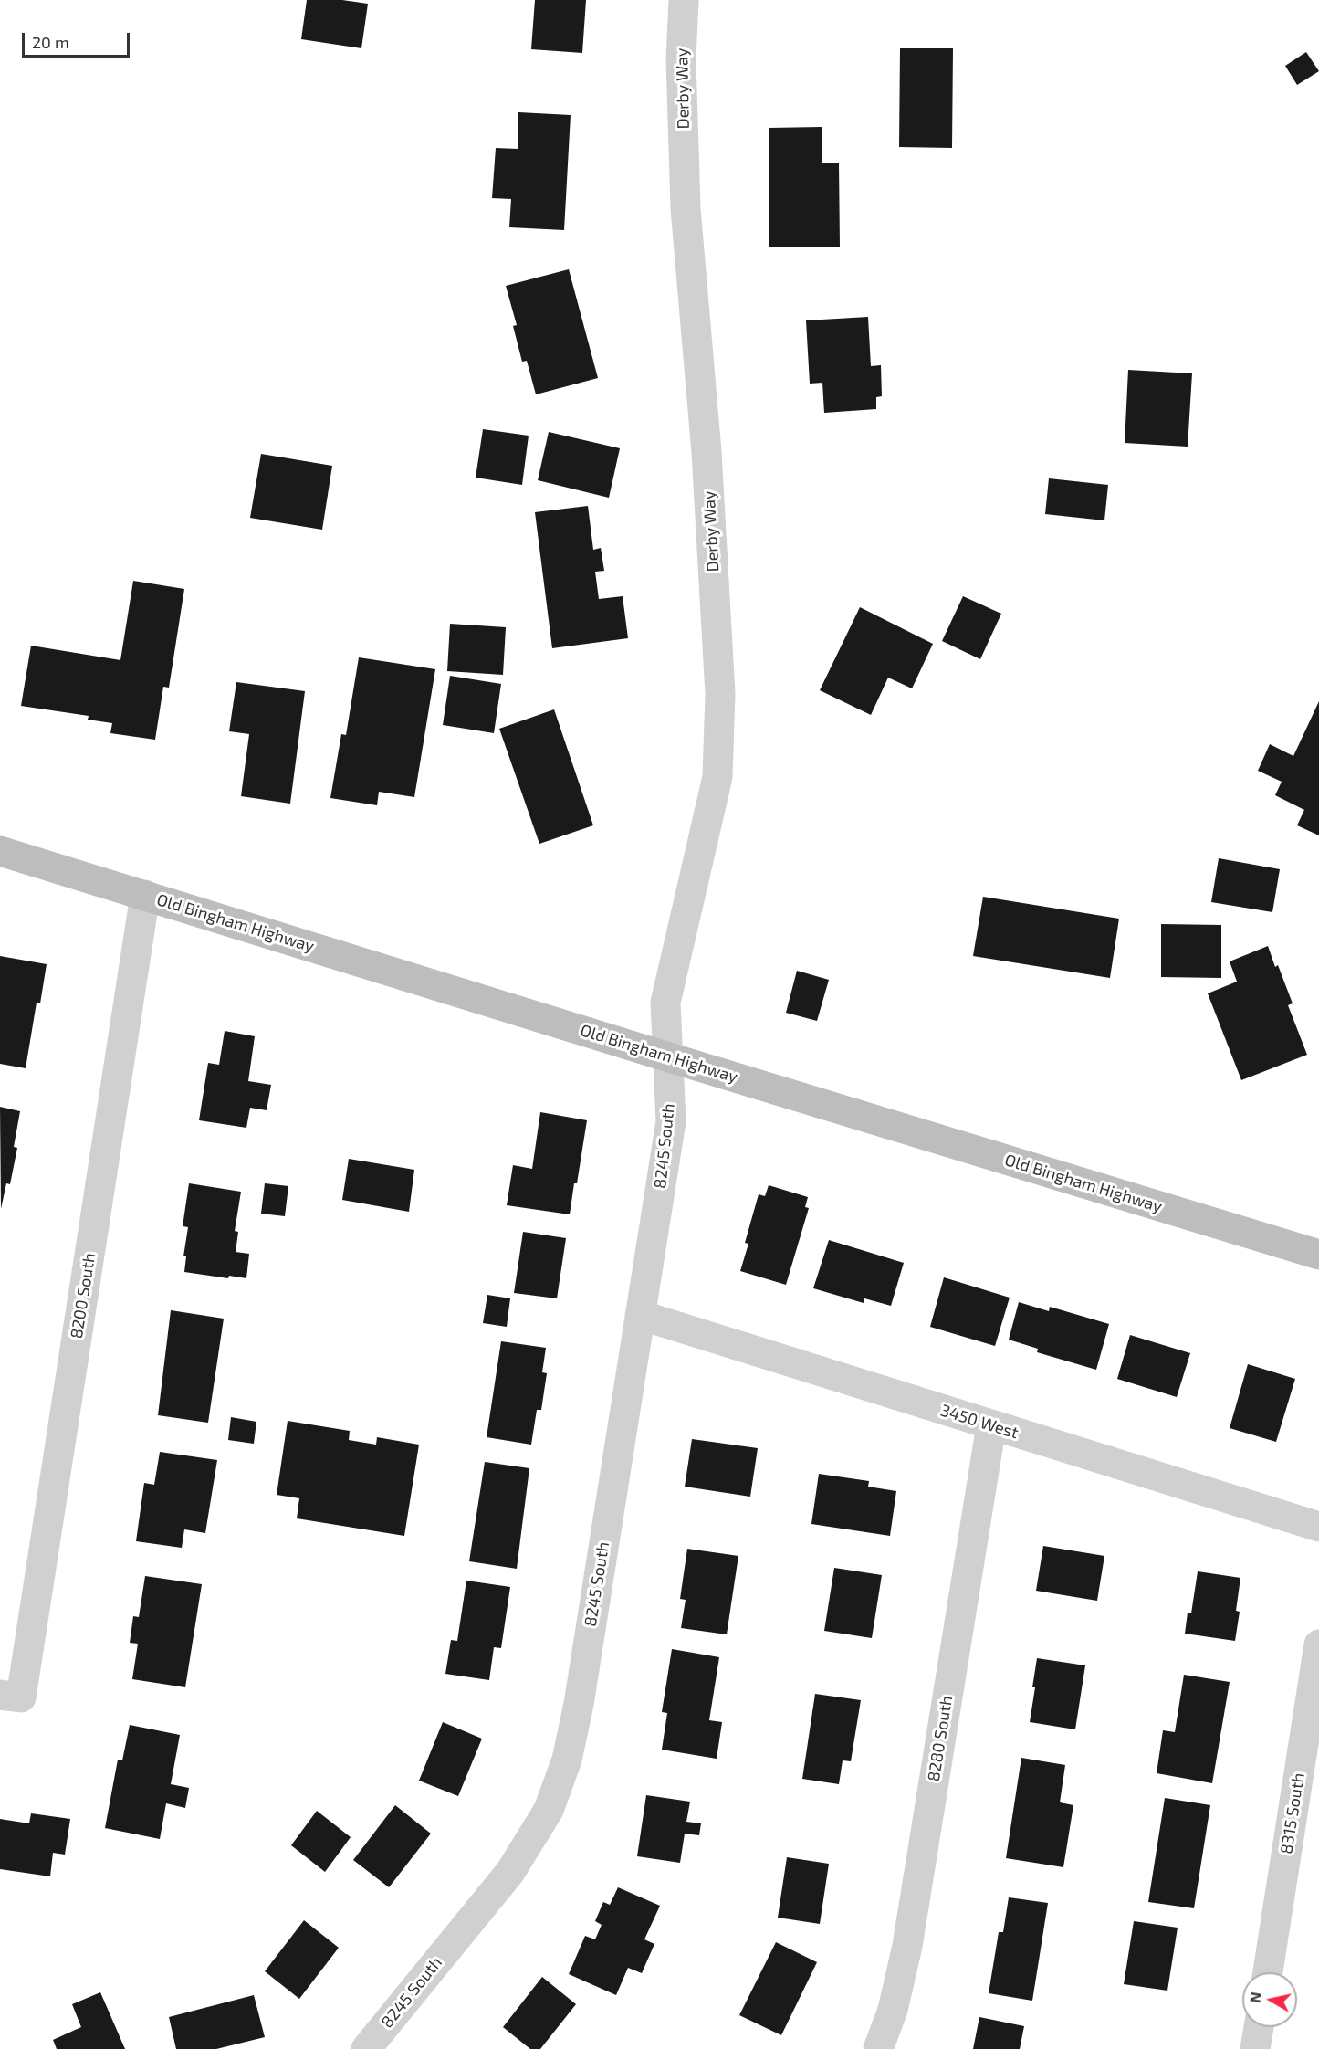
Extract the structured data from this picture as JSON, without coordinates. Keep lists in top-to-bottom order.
{
  "streets": {
    "street": [
      "Derby Way",
      "Old Bingham Highway",
      "8245 South",
      "8200 South",
      "3450 West",
      "8280 South",
      "8315 South"
    ]
  },
  "crossings": [
    ["Derby Way", "Old Bingham Highway"],
    ["Derby Way", "8245 South"],
    ["Old Bingham Highway", "8245 South"],
    ["Old Bingham Highway", "8200 South"],
    ["8245 South", "3450 West"],
    ["3450 West", "8280 South"]
  ],
  "scale_bar": "20 m",
  "north": "left"
}
